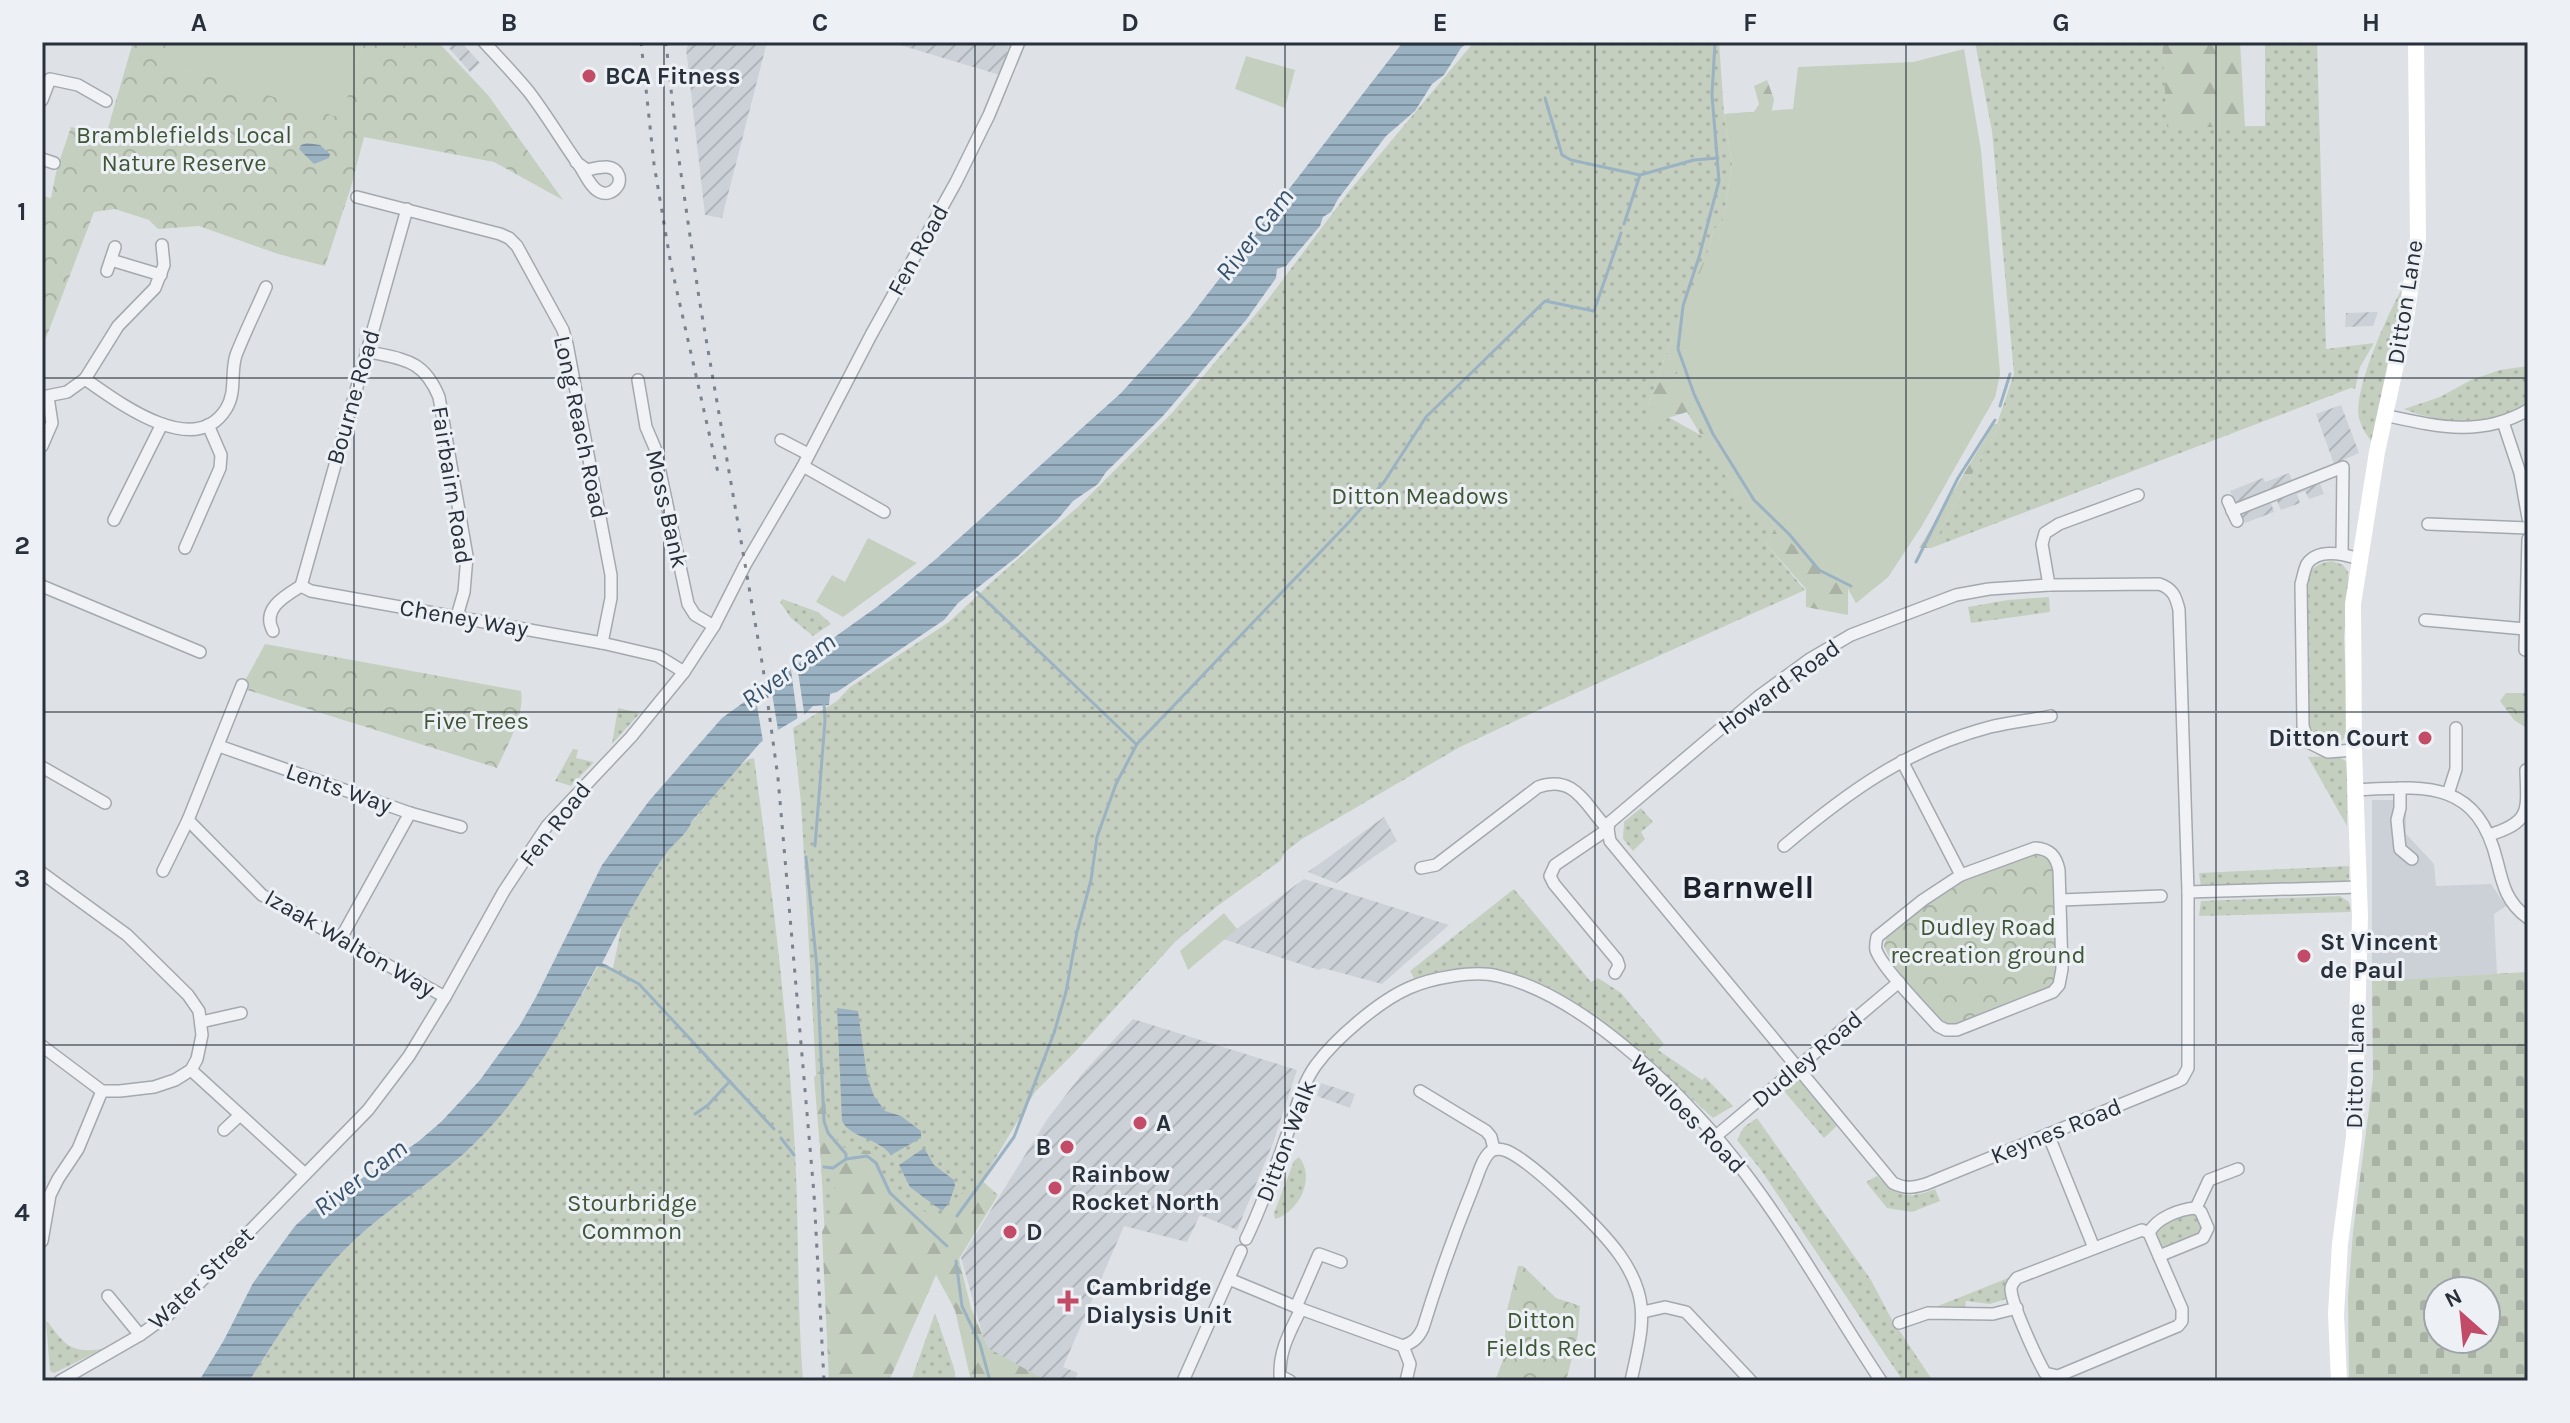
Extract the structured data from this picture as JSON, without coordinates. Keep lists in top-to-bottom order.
{
  "streets": {
    "main road": ["Ditton Lane"],
    "street": [
      "Fen Road",
      "Bourne Road",
      "Long Reach Road",
      "Fairbairn Road",
      "Moss Bank",
      "Cheney Way",
      "Howard Road",
      "Lents Way",
      "Izaak Walton Way",
      "Dudley Road",
      "Wadloes Road",
      "Keynes Road",
      "Ditton Walk",
      "Water Street"
    ]
  },
  "crossings": [
    ["Fen Road", "Moss Bank"],
    ["Fen Road", "Cheney Way"],
    ["Fen Road", "Izaak Walton Way"],
    ["Fen Road", "Water Street"],
    ["Bourne Road", "Long Reach Road"],
    ["Bourne Road", "Fairbairn Road"],
    ["Bourne Road", "Cheney Way"],
    ["Long Reach Road", "Cheney Way"],
    ["Fairbairn Road", "Cheney Way"],
    ["Howard Road", "Keynes Road"],
    ["Dudley Road", "Wadloes Road"],
    ["Dudley Road", "Keynes Road"],
    ["Wadloes Road", "Ditton Walk"]
  ],
  "districts": ["Barnwell"],
  "water": ["River Cam"],
  "parks": [
    "Bramblefields Local Nature Reserve",
    "Ditton Meadows",
    "Five Trees",
    "Dudley Road recreation ground",
    "Stourbridge Common",
    "Ditton Fields Rec"
  ],
  "places": {
    "other": [
      "BCA Fitness",
      "Ditton Court",
      "St Vincent de Paul",
      "A",
      "B",
      "Rainbow Rocket North",
      "D"
    ],
    "health": ["Cambridge Dialysis Unit"]
  },
  "north": "top left",
  "grid": {
    "columns": [
      "A",
      "B",
      "C",
      "D",
      "E",
      "F",
      "G",
      "H"
    ],
    "rows": [
      "1",
      "2",
      "3",
      "4"
    ]
  }
}
